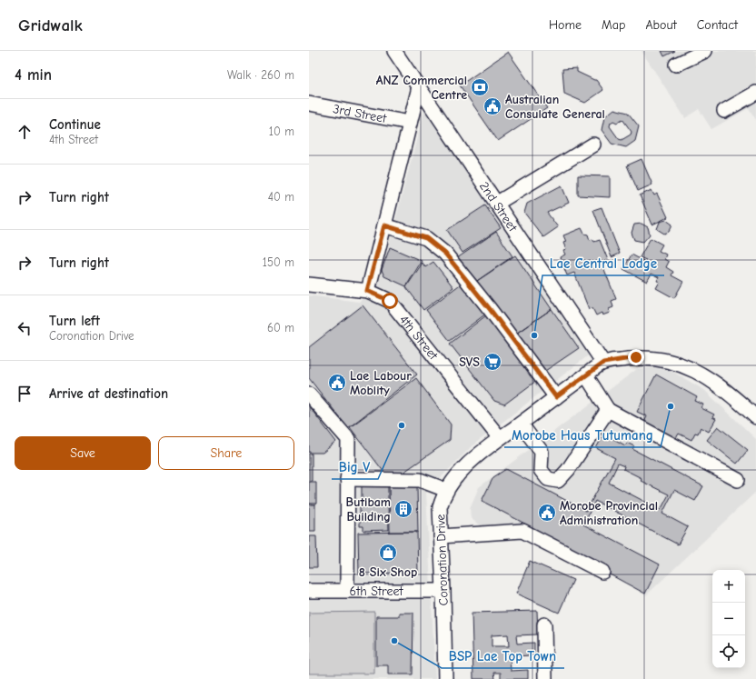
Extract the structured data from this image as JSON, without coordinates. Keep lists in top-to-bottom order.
{
  "streets": {
    "street": [
      "3rd Street",
      "2nd Street",
      "4th Street",
      "Coronation Drive",
      "6th Street"
    ]
  },
  "crossings": [
    ["2nd Street", "Coronation Drive"],
    ["4th Street", "Coronation Drive"],
    ["Coronation Drive", "6th Street"]
  ],
  "places": {
    "bank": ["ANZ Commercial Centre"],
    "public building": ["Australian Consulate General", "Lae Labour Moblity", "Morobe Provincial Administration"],
    "other": [
      "Lae Central Lodge",
      "Morobe Haus Tutumang",
      "Big V",
      "BSP Lae Top Town"
    ],
    "supermarket": ["SVS"],
    "building": ["Butibam Building"],
    "shop": ["8 Six Shop"]
  },
  "page": {
    "header": "Gridwalk",
    "nav": [
      "Home",
      "Map",
      "About",
      "Contact"
    ],
    "heading": ["4 min", "Walk · 260 m"],
    "list": [
      ["Continue", "4th Street", "10 m"],
      ["Turn right", "40 m"],
      ["Turn right", "150 m"],
      ["Turn left", "Coronation Drive", "60 m"],
      "Arrive at destination"
    ],
    "buttons": ["Save", "Share"],
    "map_buttons": ["+", "−"]
  }
}
